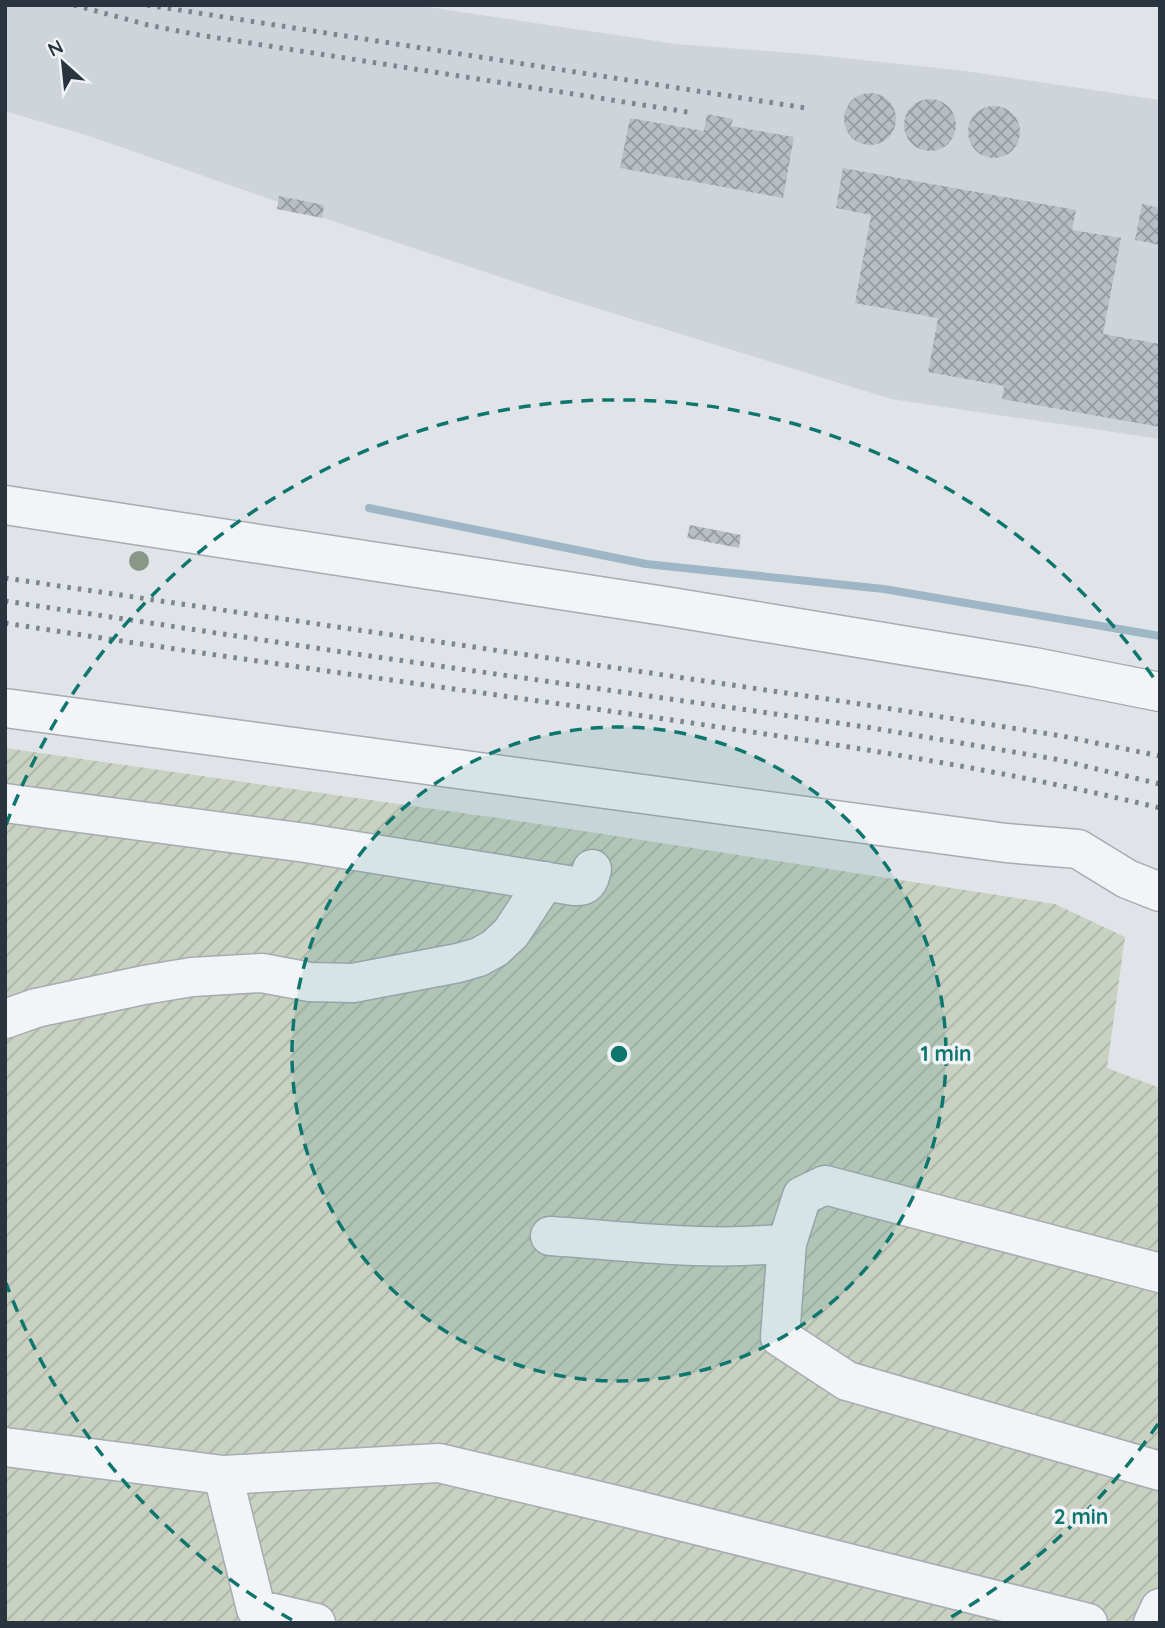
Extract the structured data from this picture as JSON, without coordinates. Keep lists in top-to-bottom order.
{
  "north": "top left",
  "rings": ["1 min", "2 min"]
}
